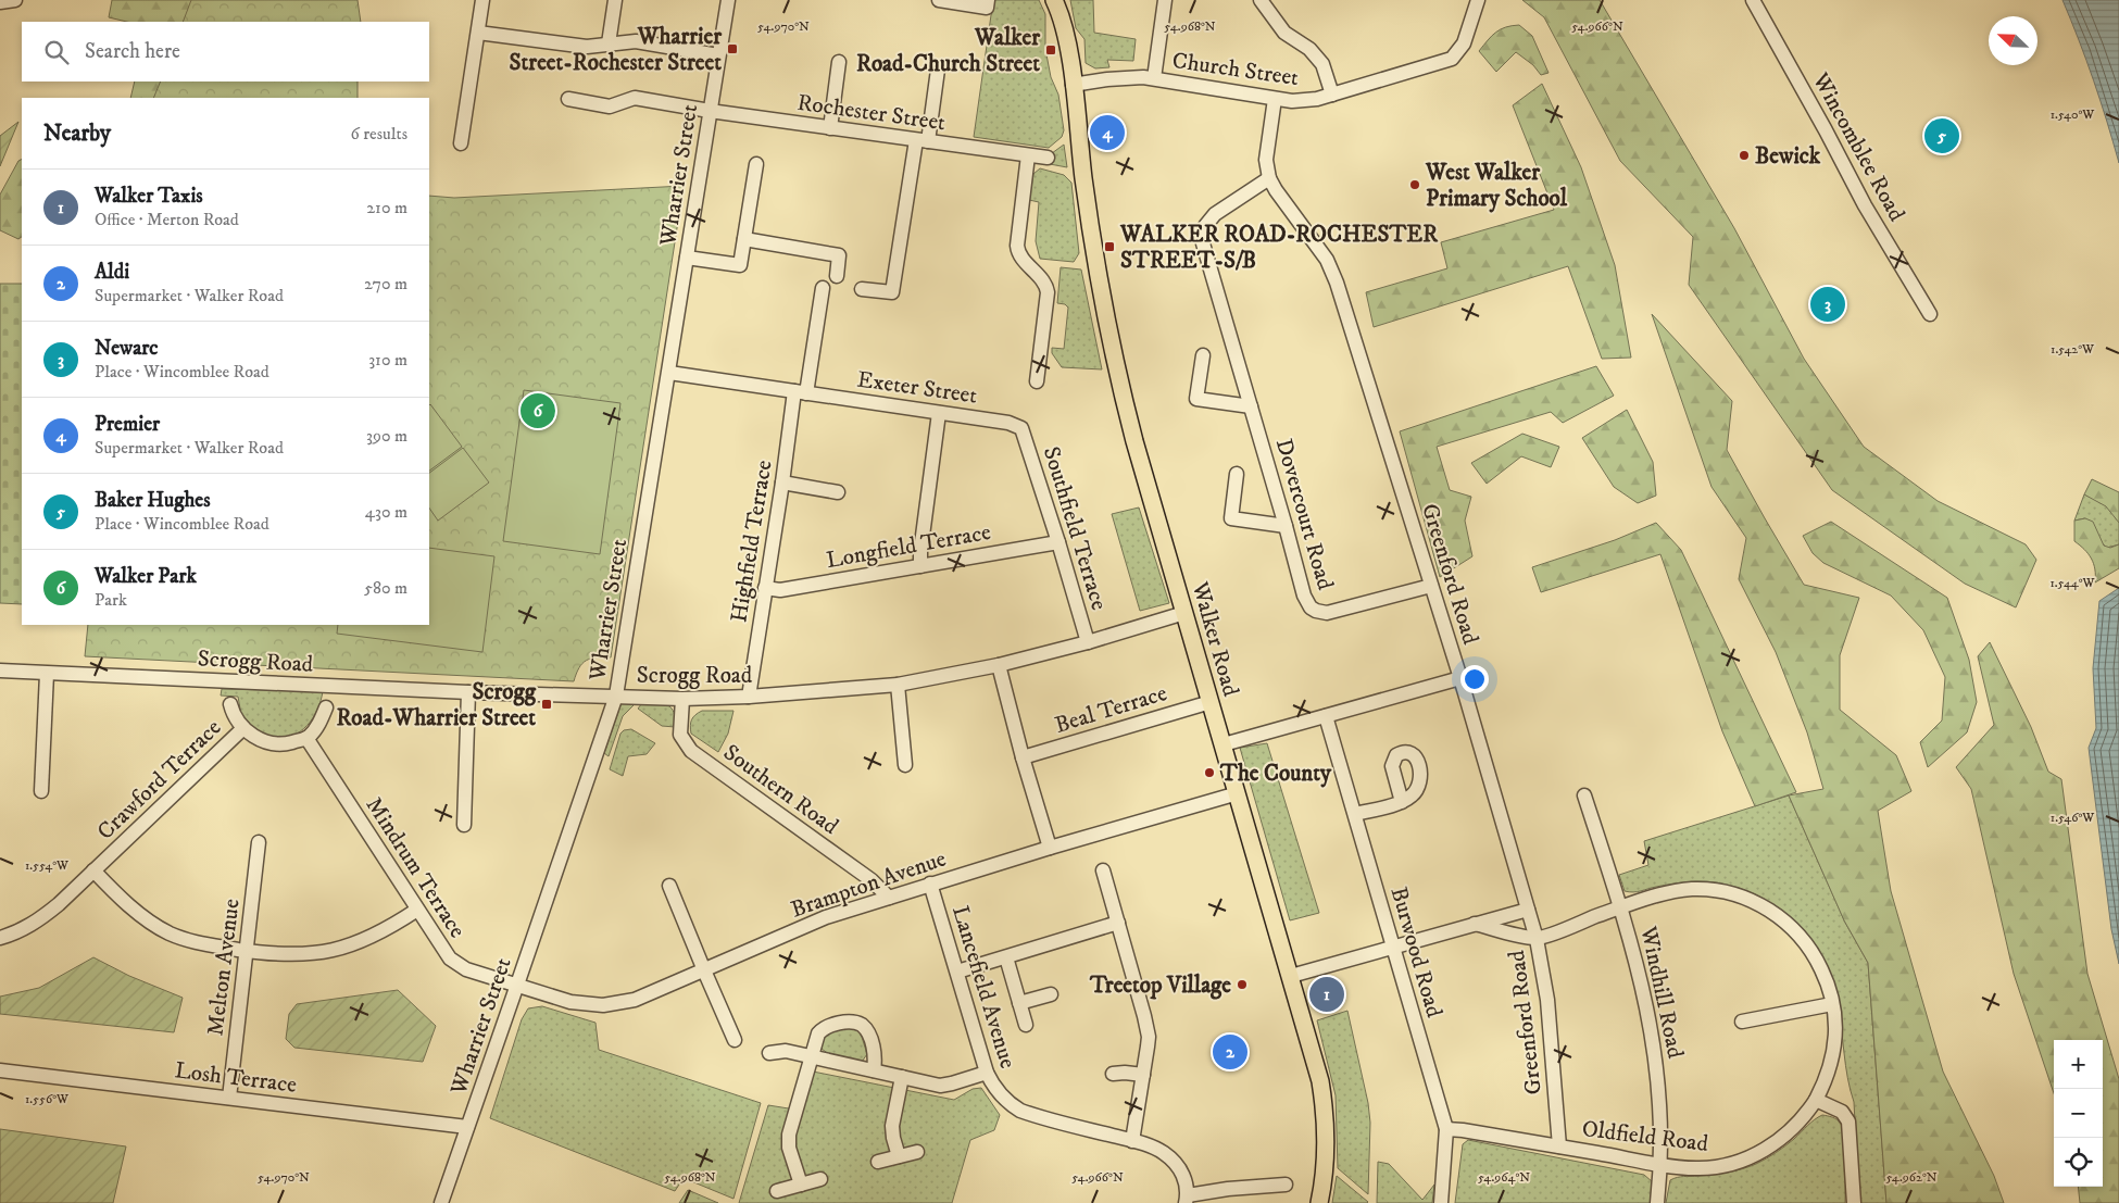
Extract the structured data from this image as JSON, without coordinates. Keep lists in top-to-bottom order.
{
  "streets": {
    "main road": ["Walker Road"],
    "street": [
      "Church Street",
      "Rochester Street",
      "Wincomblee Road",
      "Wharrier Street",
      "Exeter Street",
      "Dovercourt Road",
      "Southfield Terrace",
      "Highfield Terrace",
      "Longfield Terrace",
      "Greenford Road",
      "Scrogg Road",
      "Beal Terrace",
      "Crawford Terrace",
      "Southern Road",
      "Mindrum Terrace",
      "Brampton Avenue",
      "Burwood Road",
      "Melton Avenue",
      "Lancefield Avenue",
      "Windhill Road",
      "Losh Terrace",
      "Oldfield Road"
    ]
  },
  "crossings": [
    ["Church Street", "Greenford Road"],
    ["Church Street", "Walker Road"],
    ["Rochester Street", "Wharrier Street"],
    ["Wharrier Street", "Exeter Street"],
    ["Wharrier Street", "Scrogg Road"],
    ["Wharrier Street", "Mindrum Terrace"],
    ["Wharrier Street", "Brampton Avenue"],
    ["Wharrier Street", "Losh Terrace"],
    ["Exeter Street", "Southfield Terrace"],
    ["Exeter Street", "Highfield Terrace"],
    ["Dovercourt Road", "Greenford Road"],
    ["Southfield Terrace", "Longfield Terrace"],
    ["Southfield Terrace", "Scrogg Road"],
    ["Highfield Terrace", "Longfield Terrace"],
    ["Highfield Terrace", "Scrogg Road"],
    ["Greenford Road", "Oldfield Road"],
    ["Walker Road", "Scrogg Road"],
    ["Walker Road", "Beal Terrace"],
    ["Walker Road", "Brampton Avenue"],
    ["Scrogg Road", "Crawford Terrace"],
    ["Scrogg Road", "Southern Road"],
    ["Scrogg Road", "Mindrum Terrace"],
    ["Southern Road", "Brampton Avenue"],
    ["Mindrum Terrace", "Brampton Avenue"],
    ["Brampton Avenue", "Lancefield Avenue"],
    ["Burwood Road", "Oldfield Road"],
    ["Melton Avenue", "Losh Terrace"],
    ["Windhill Road", "Oldfield Road"]
  ],
  "places": {
    "transit": [
      "Wharrier Street-Rochester Street",
      "Walker Road-Church Street",
      "WALKER ROAD-ROCHESTER STREET-S/B",
      "Scrogg Road-Wharrier Street"
    ],
    "other": [
      "Bewick",
      "West Walker Primary School",
      "The County",
      "Treetop Village"
    ]
  },
  "north": "top left",
  "page": {
    "search": "Search here",
    "heading": ["Nearby", "6 results"],
    "pins": [
      "4",
      "5",
      "3",
      "6",
      "1",
      "2"
    ],
    "list": [
      {
        "mark": "1",
        "name": "Walker Taxis",
        "note": "Office · Merton Road",
        "value": "210 m"
      },
      {
        "mark": "2",
        "name": "Aldi",
        "note": "Supermarket · Walker Road",
        "value": "270 m"
      },
      {
        "mark": "3",
        "name": "Newarc",
        "note": "Place · Wincomblee Road",
        "value": "310 m"
      },
      {
        "mark": "4",
        "name": "Premier",
        "note": "Supermarket · Walker Road",
        "value": "390 m"
      },
      {
        "mark": "5",
        "name": "Baker Hughes",
        "note": "Place · Wincomblee Road",
        "value": "430 m"
      },
      {
        "mark": "6",
        "name": "Walker Park",
        "note": "Park",
        "value": "580 m"
      }
    ],
    "map_buttons": ["+", "−"]
  },
  "coordinates": [
    "54.970°N",
    "54.968°N",
    "54.966°N",
    "1.540°W",
    "1.542°W",
    "1.544°W",
    "1.546°W",
    "1.554°W",
    "1.556°W",
    "54.964°N",
    "54.962°N"
  ]
}
